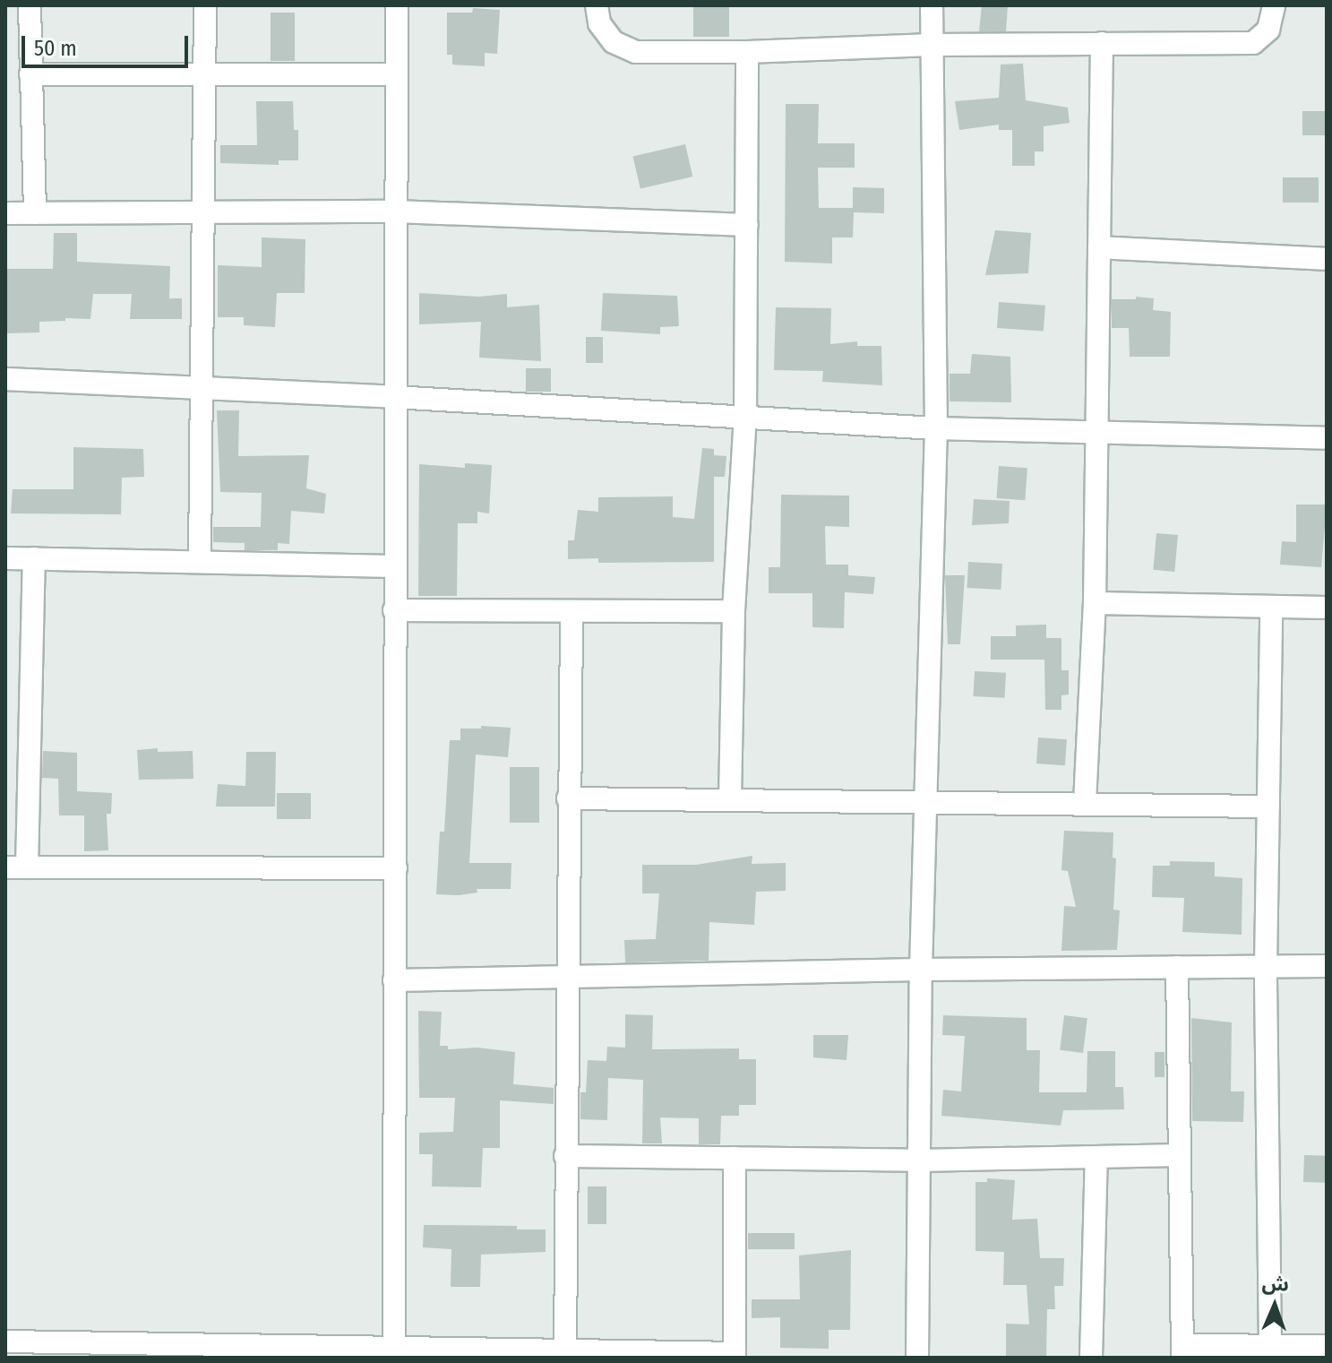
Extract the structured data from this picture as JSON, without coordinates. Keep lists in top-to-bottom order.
{
  "scale_bar": "50 m",
  "north": "top"
}
